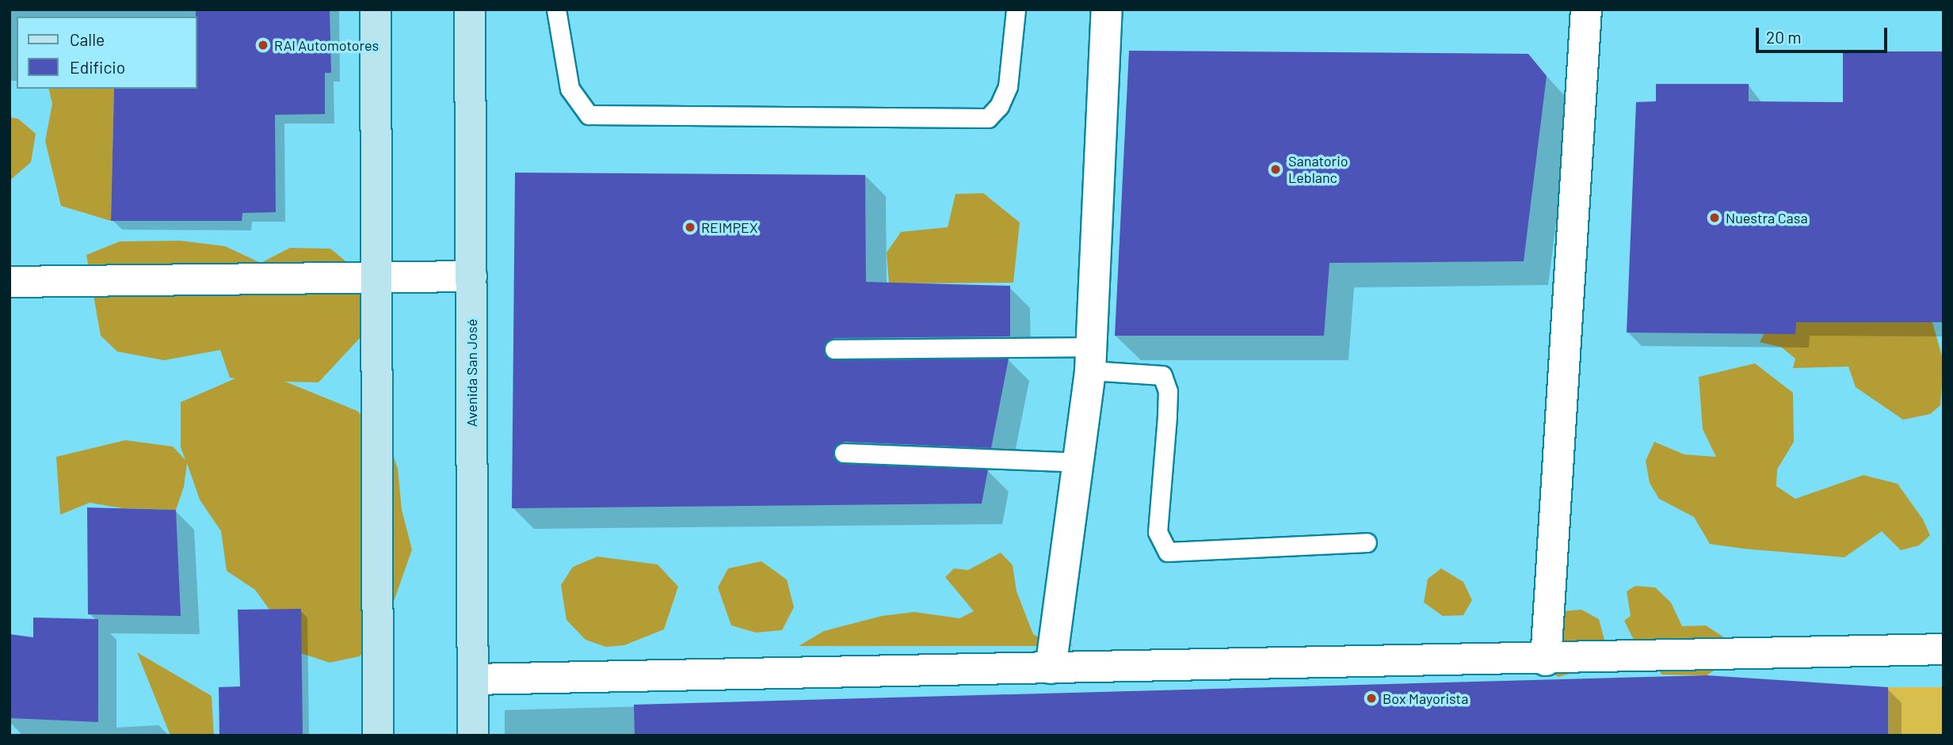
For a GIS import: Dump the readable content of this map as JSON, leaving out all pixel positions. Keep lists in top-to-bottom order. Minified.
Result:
{"streets":{"street":["Avenida San José"]},"places":["RAl Automotores","Sanatorio Leblanc","Nuestra Casa","REIMPEX","Box Mayorista"],"legend":["Calle","Edificio"],"scale_bar":"20 m"}
